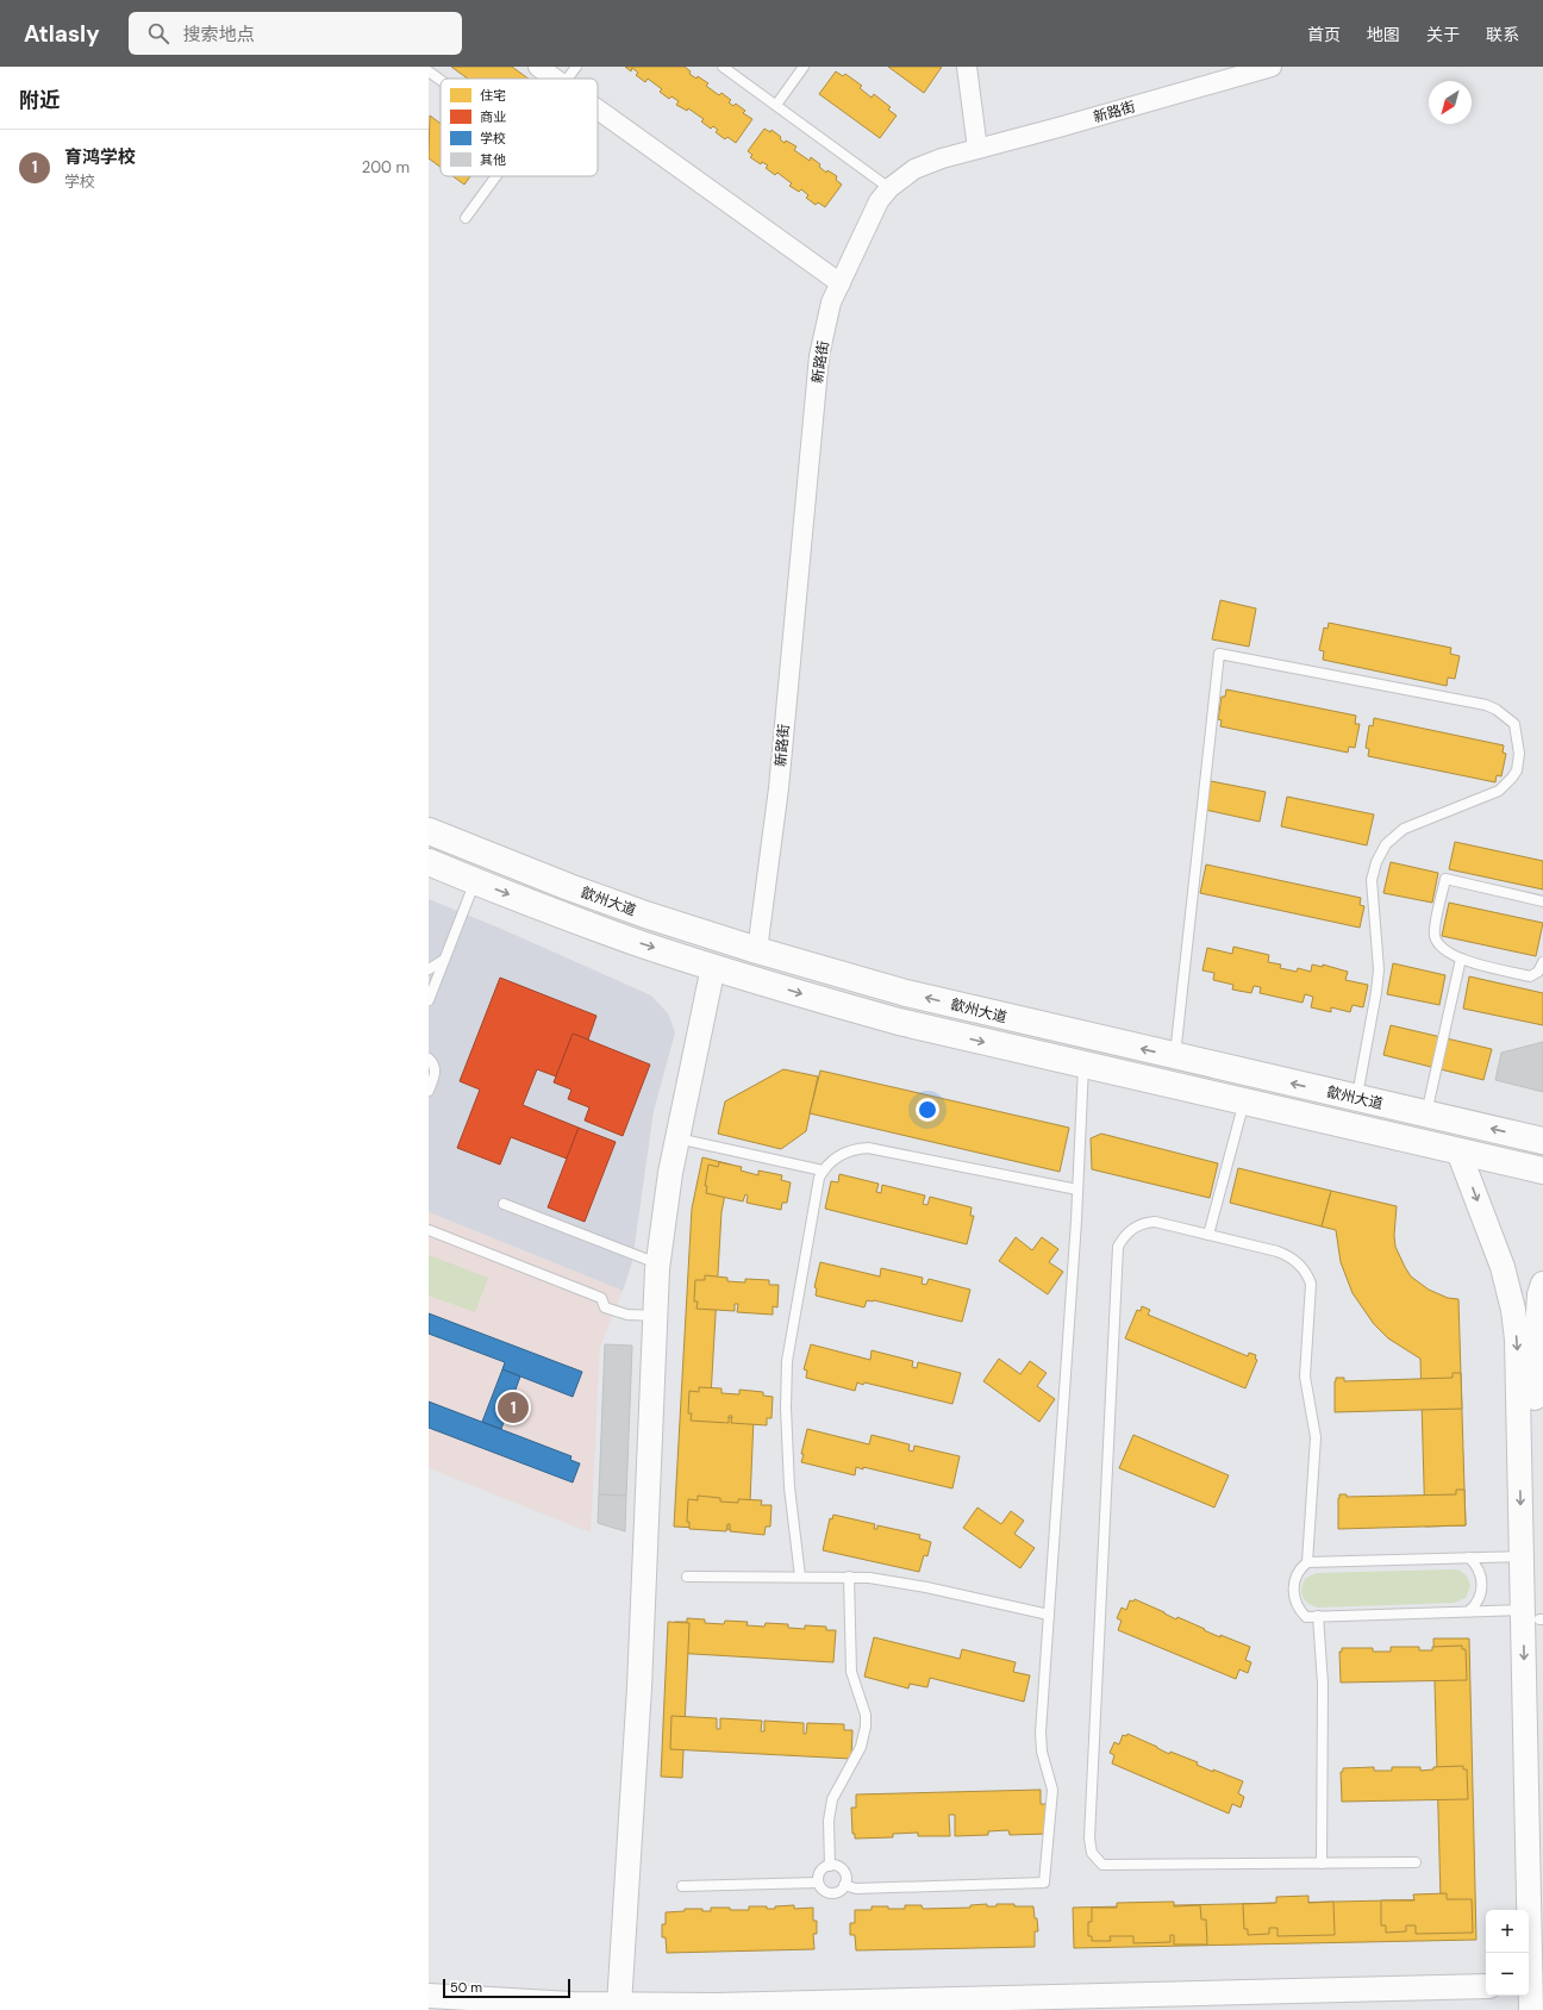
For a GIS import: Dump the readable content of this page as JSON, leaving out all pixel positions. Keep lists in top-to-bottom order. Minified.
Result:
{"streets":{"highway":["歙州大道"],"street":["新路街"]},"crossings":[["新路街","歙州大道"]],"legend":["住宅","商业","学校","其他"],"scale_bar":"50 m","north":"bottom left","page":{"header":"Atlasly","search":"搜索地点","nav":["首页","地图","关于","联系"],"heading":"附近","list":[{"mark":"1","name":"育鸿学校","note":"学校","value":"200 m"}],"pins":"1","map_buttons":["+","−"],"scale":"50 m"}}
